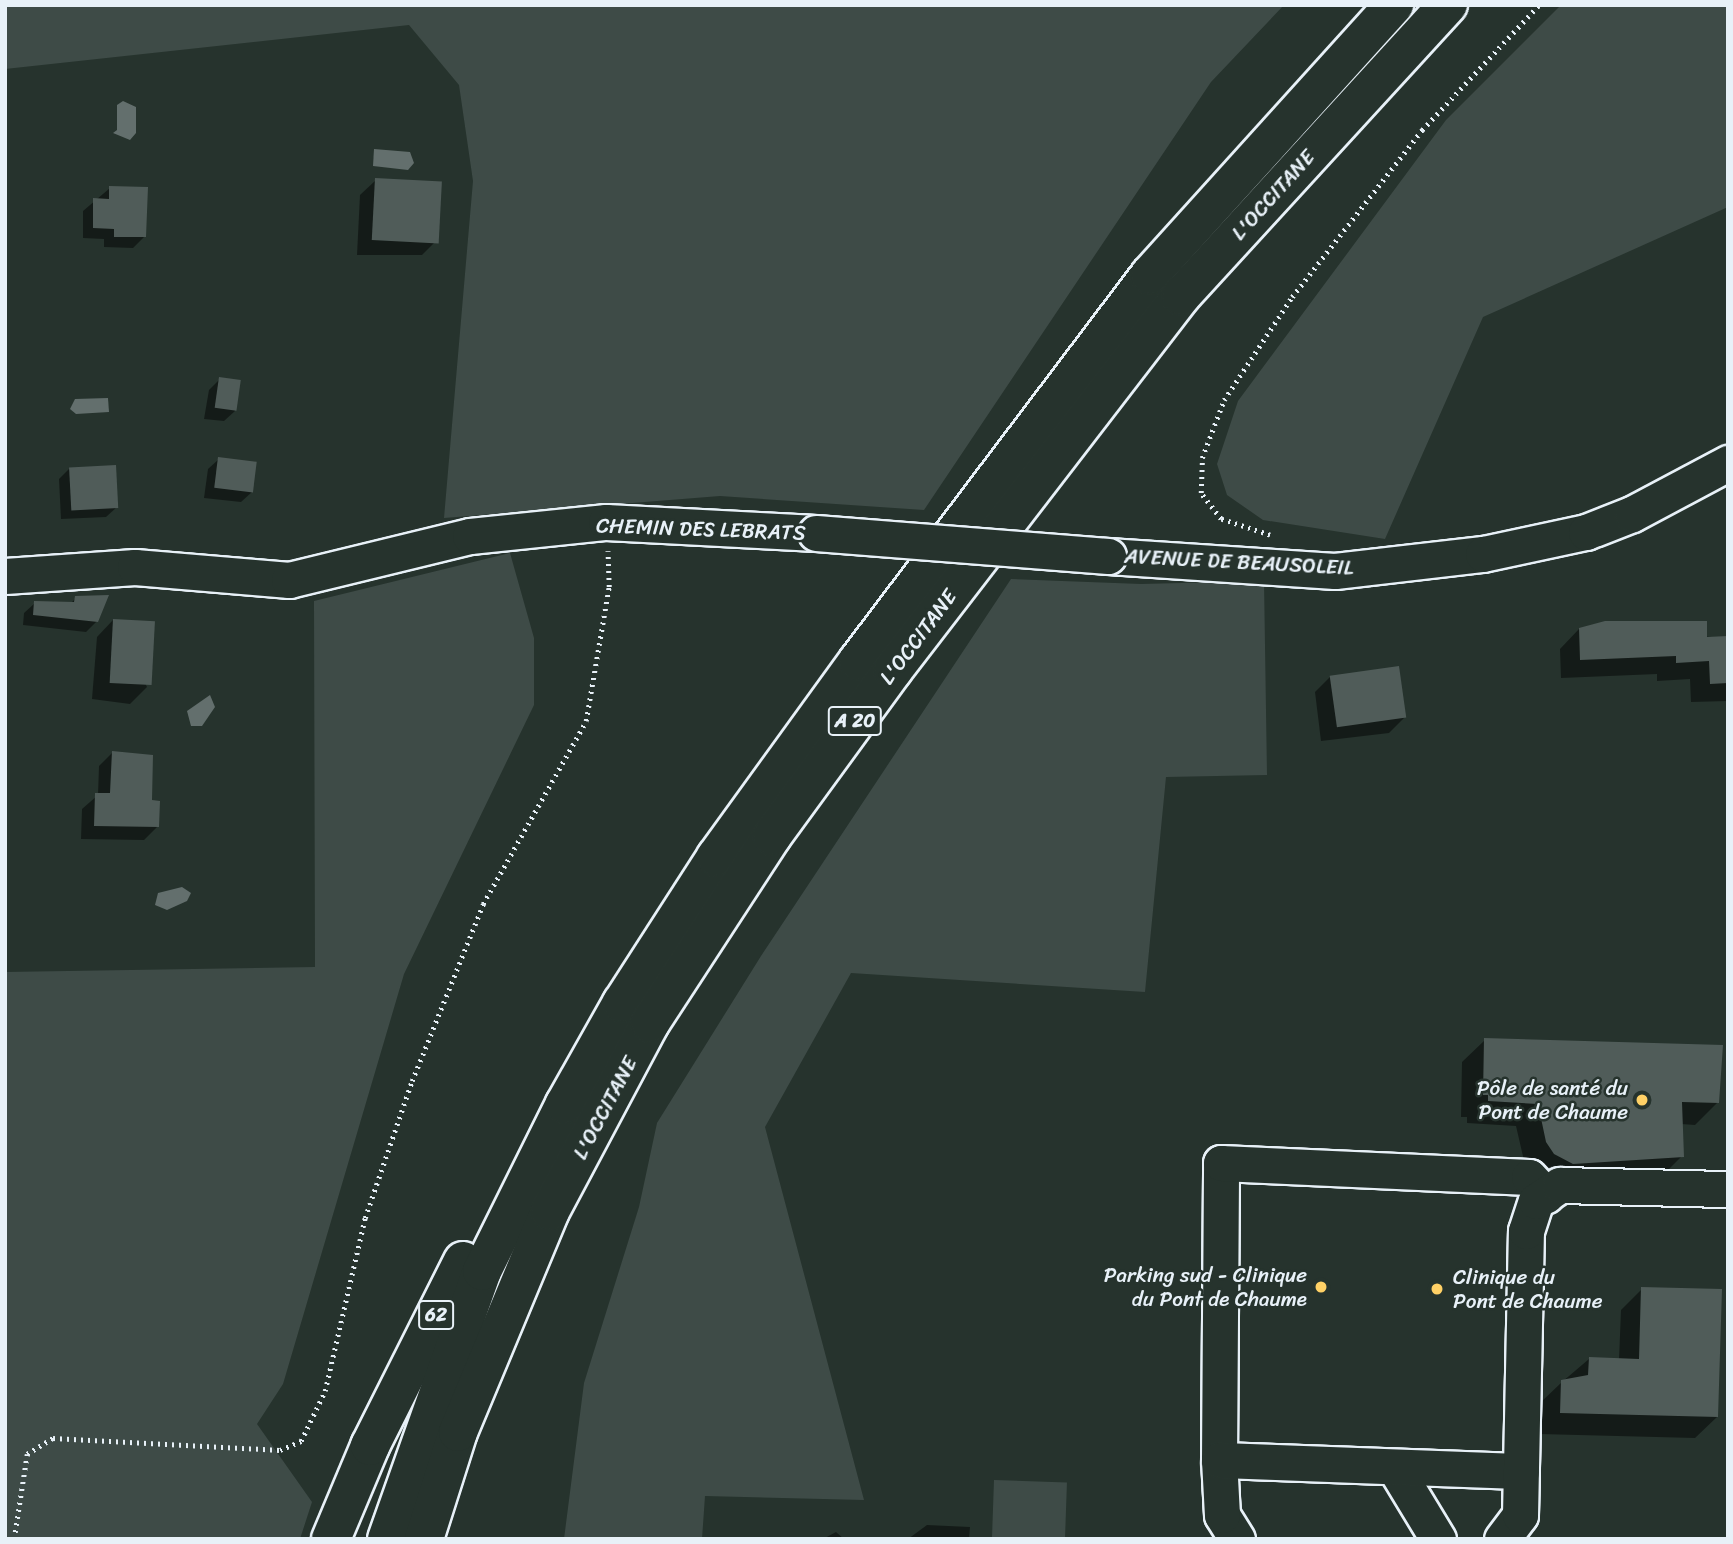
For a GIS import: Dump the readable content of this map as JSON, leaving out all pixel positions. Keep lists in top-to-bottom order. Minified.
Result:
{"streets":{"highway":["L'OCCITANE","A 20","62"],"street":["CHEMIN DES LEBRATS","AVENUE DE BEAUSOLEIL"]},"crossings":[["L'OCCITANE","62"],["CHEMIN DES LEBRATS","AVENUE DE BEAUSOLEIL"]],"places":["Pôle de santé du Pont de Chaume","Parking sud - Clinique du Pont de Chaume","Clinique du Pont de Chaume"]}
